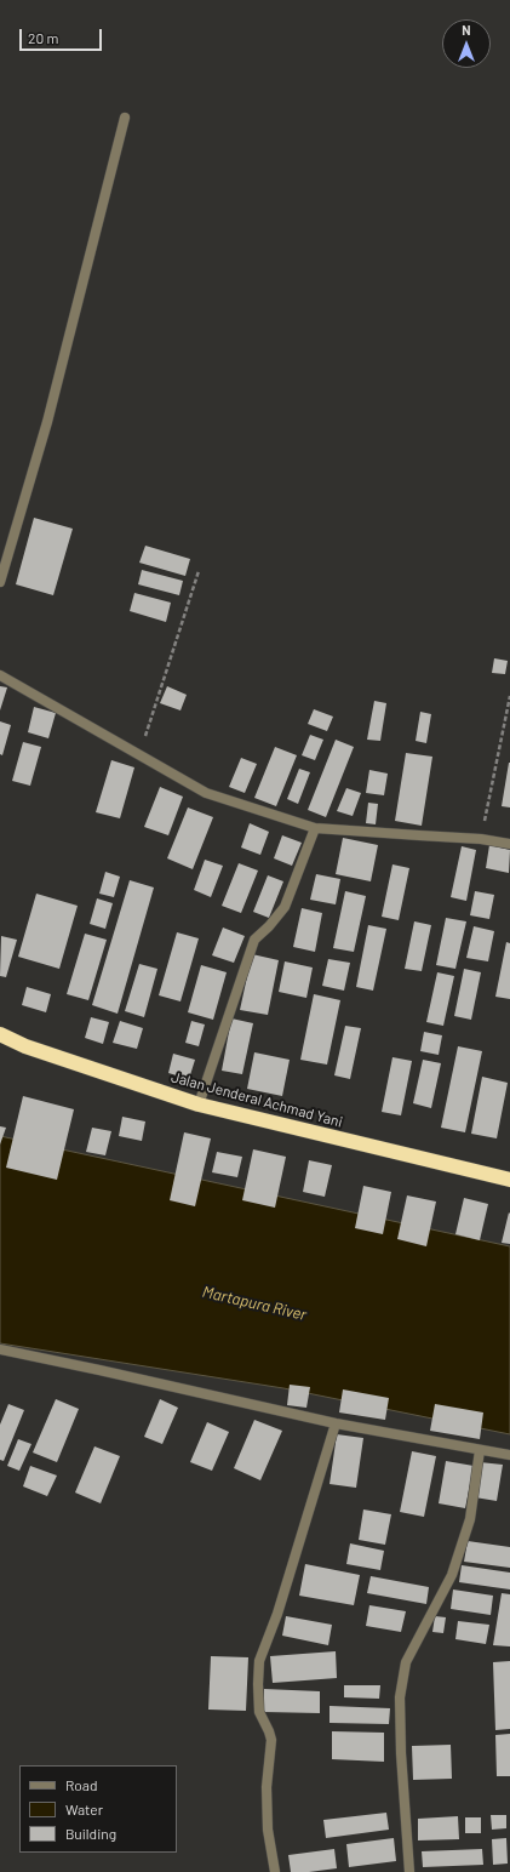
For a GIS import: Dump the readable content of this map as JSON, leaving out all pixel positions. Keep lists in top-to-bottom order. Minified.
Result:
{"streets":{"highway":["Jalan Jenderal Achmad Yani"]},"water":["Martapura River"],"legend":["Road","Water","Building"],"scale_bar":"20 m","north":"top"}
